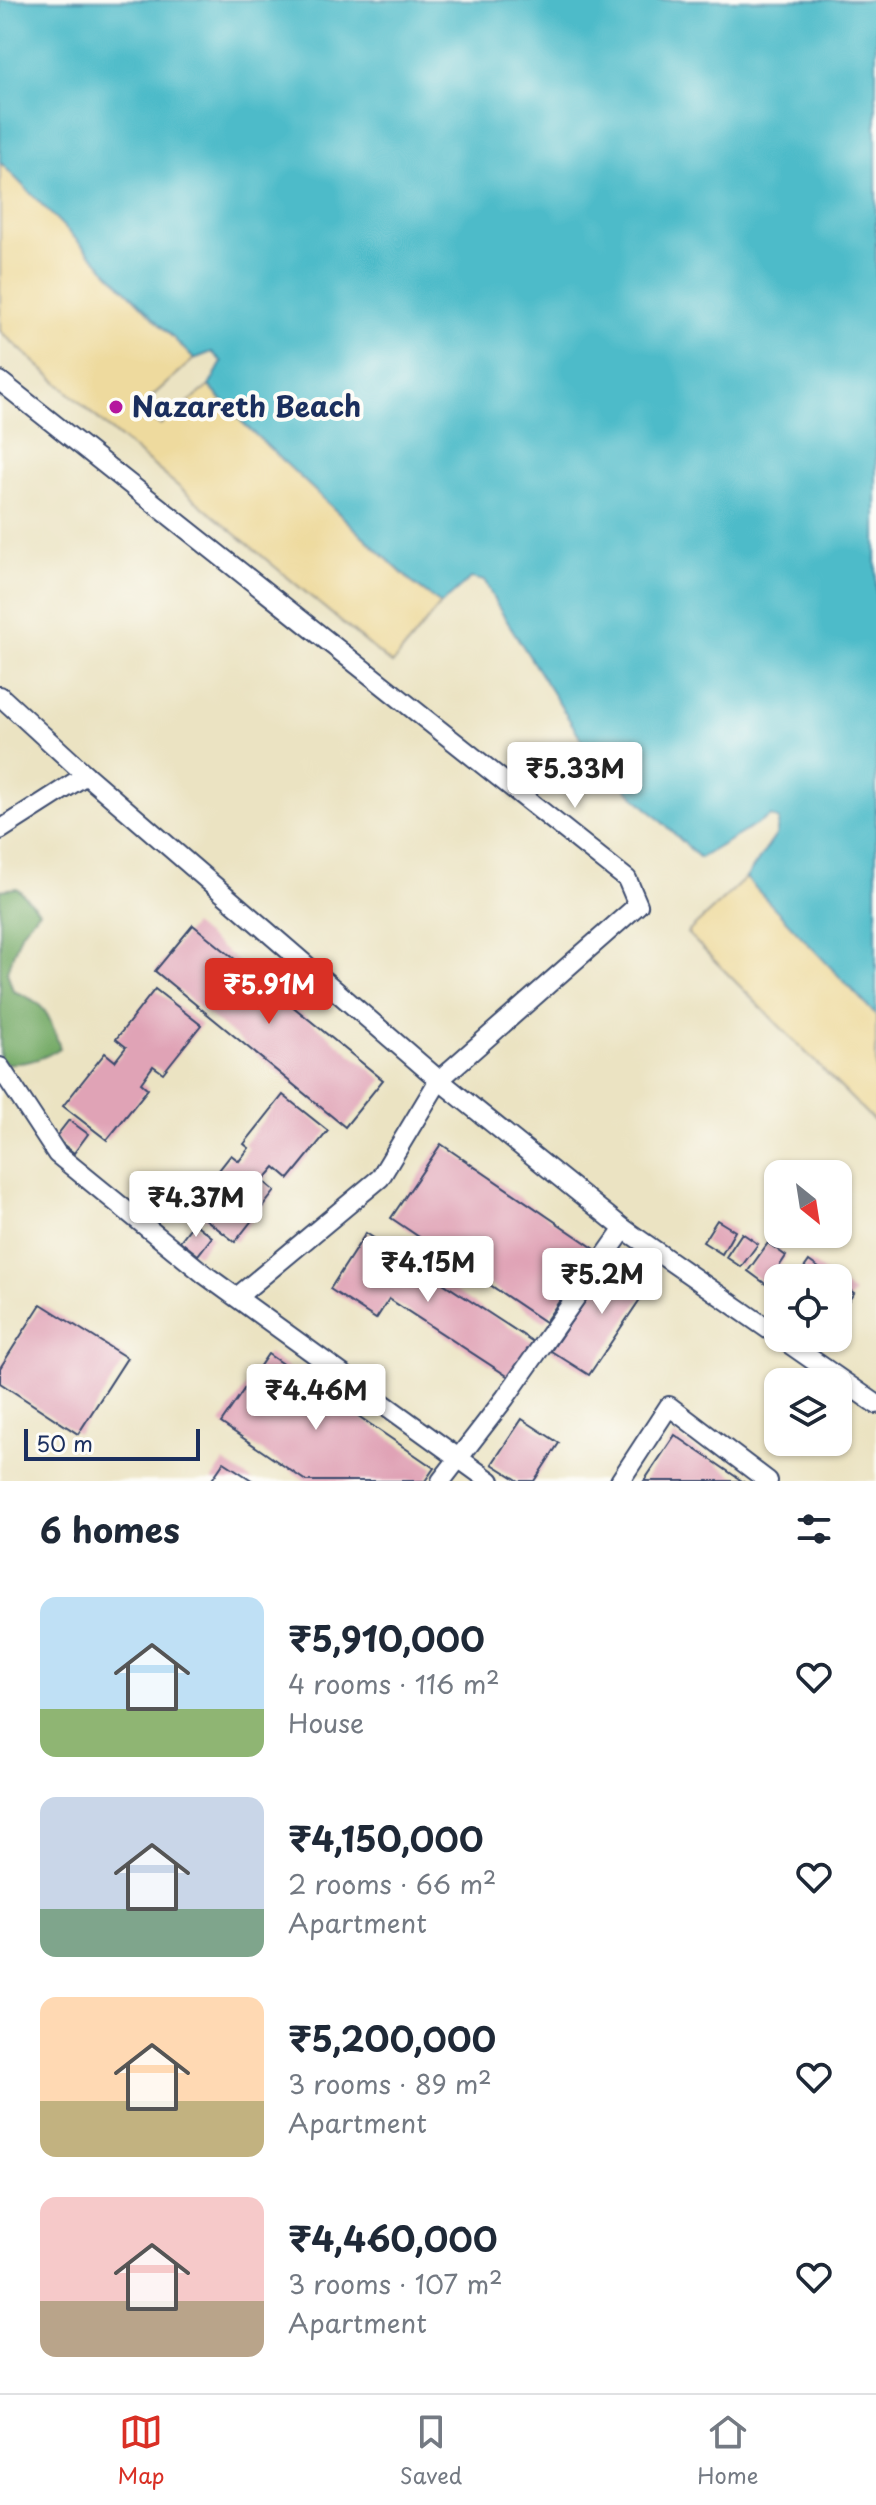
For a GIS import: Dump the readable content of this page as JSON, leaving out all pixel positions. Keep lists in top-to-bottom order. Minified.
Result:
{"places":["Nazareth Beach"],"scale_bar":"50 m","north":"bottom right","page":{"price":["₹5.33M","₹5.91M","₹4.37M","₹4.15M","₹5.2M","₹4.46M"],"scale":"50 m","heading":"6 homes","list":[{"name":"₹5,910,000","note":"4 rooms · 116 m² · House"},{"name":"₹4,150,000","note":"2 rooms · 66 m² · Apartment"},{"name":"₹5,200,000","note":"3 rooms · 89 m² · Apartment"},{"name":"₹4,460,000","note":"3 rooms · 107 m² · Apartment"}],"tabs":["Map","Saved","Home"]}}
